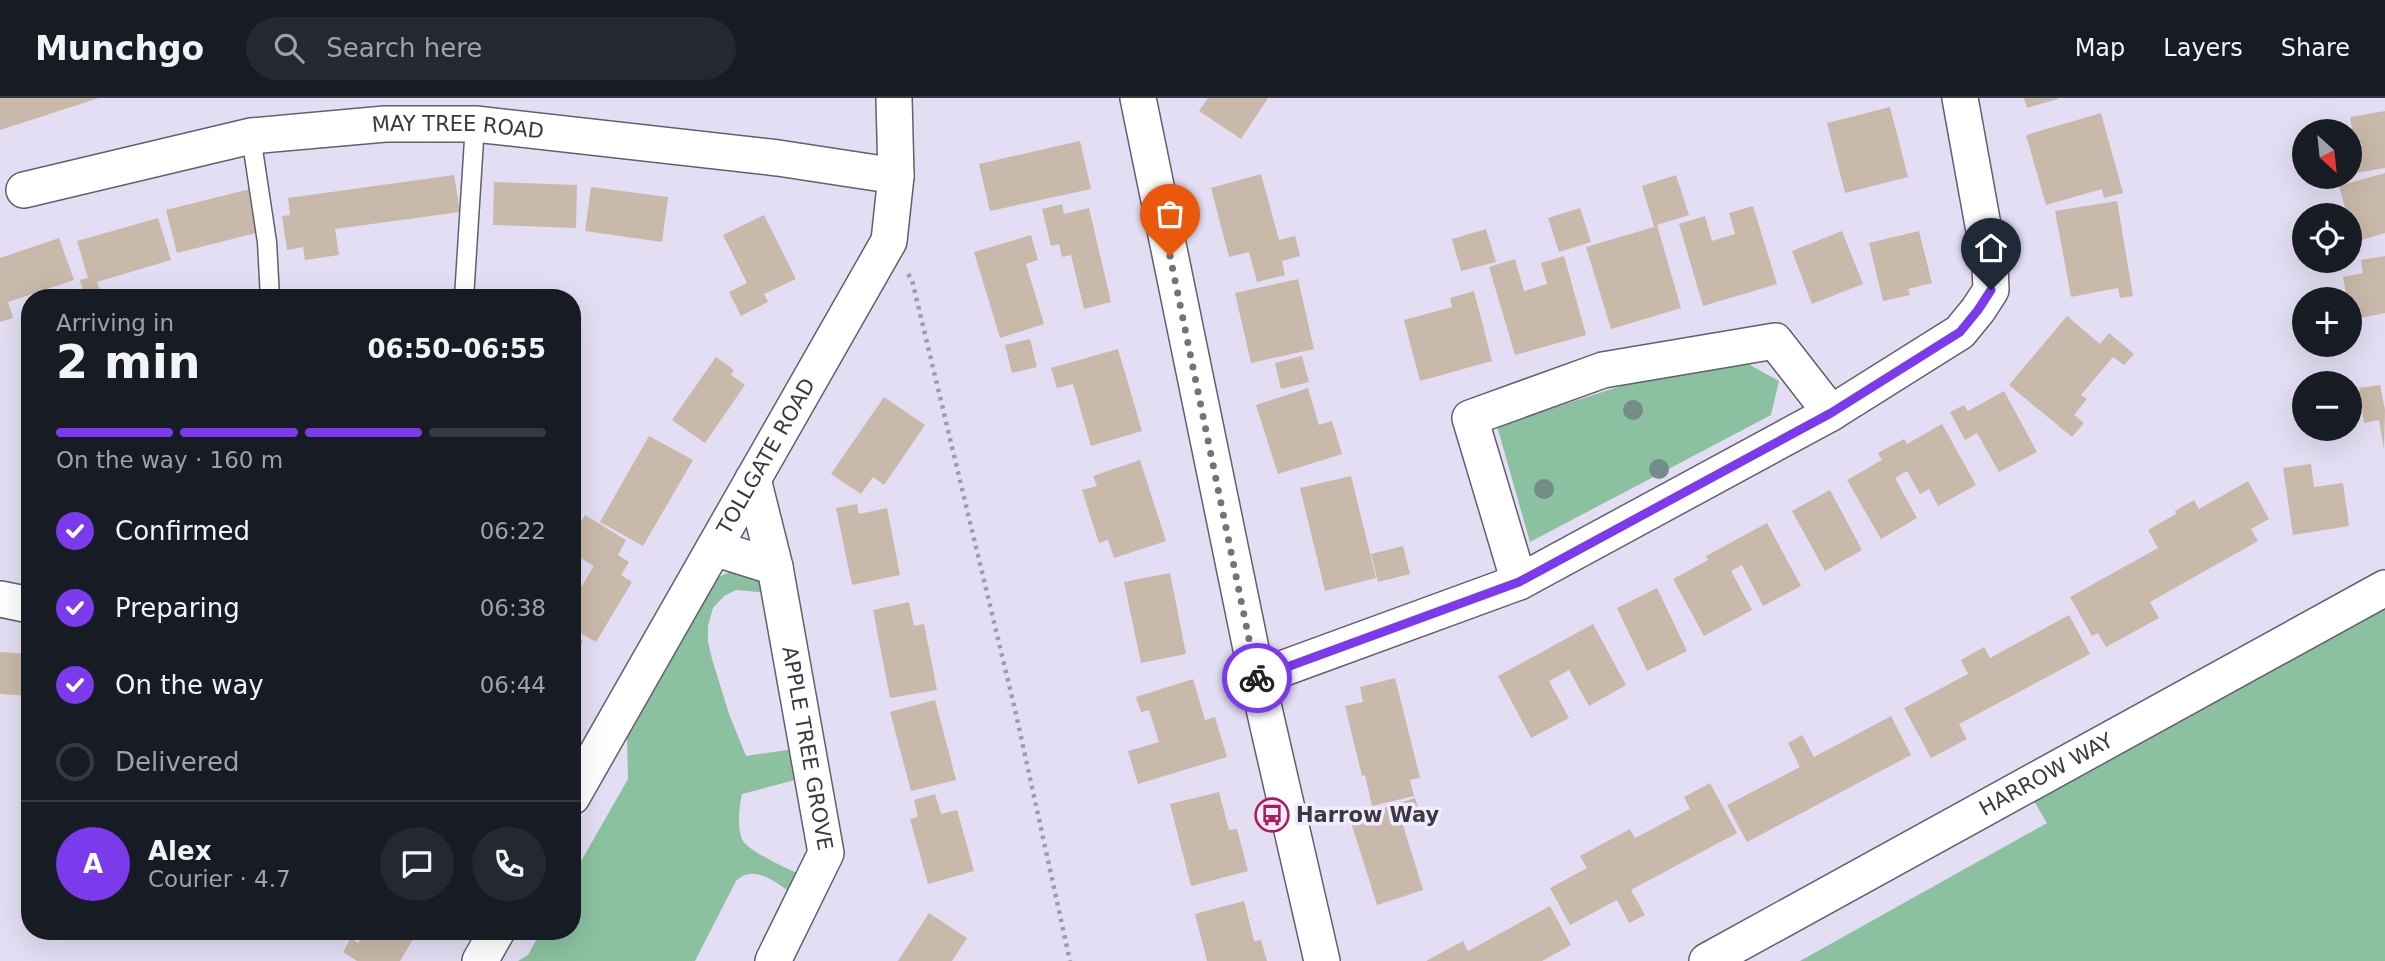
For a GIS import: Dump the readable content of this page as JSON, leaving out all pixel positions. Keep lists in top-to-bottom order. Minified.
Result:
{"streets":{"street":["MAY TREE ROAD","TOLLGATE ROAD","APPLE TREE GROVE","HARROW WAY"]},"crossings":[["MAY TREE ROAD","TOLLGATE ROAD"],["TOLLGATE ROAD","APPLE TREE GROVE"]],"places":{"bus stop":["Harrow Way"]},"north":"bottom right","page":{"header":"Munchgo","search":"Search here","nav":["Map","Layers","Share"],"map_buttons":["+","−"],"heading":["2 min","Arriving in","06:50–06:55"],"panel":["Alex","Courier · 4.7"],"bar":"On the way · 160 m","list":[["Confirmed","06:22"],["Preparing","06:38"],["On the way","06:44"],"Delivered"],"round":"A"}}
